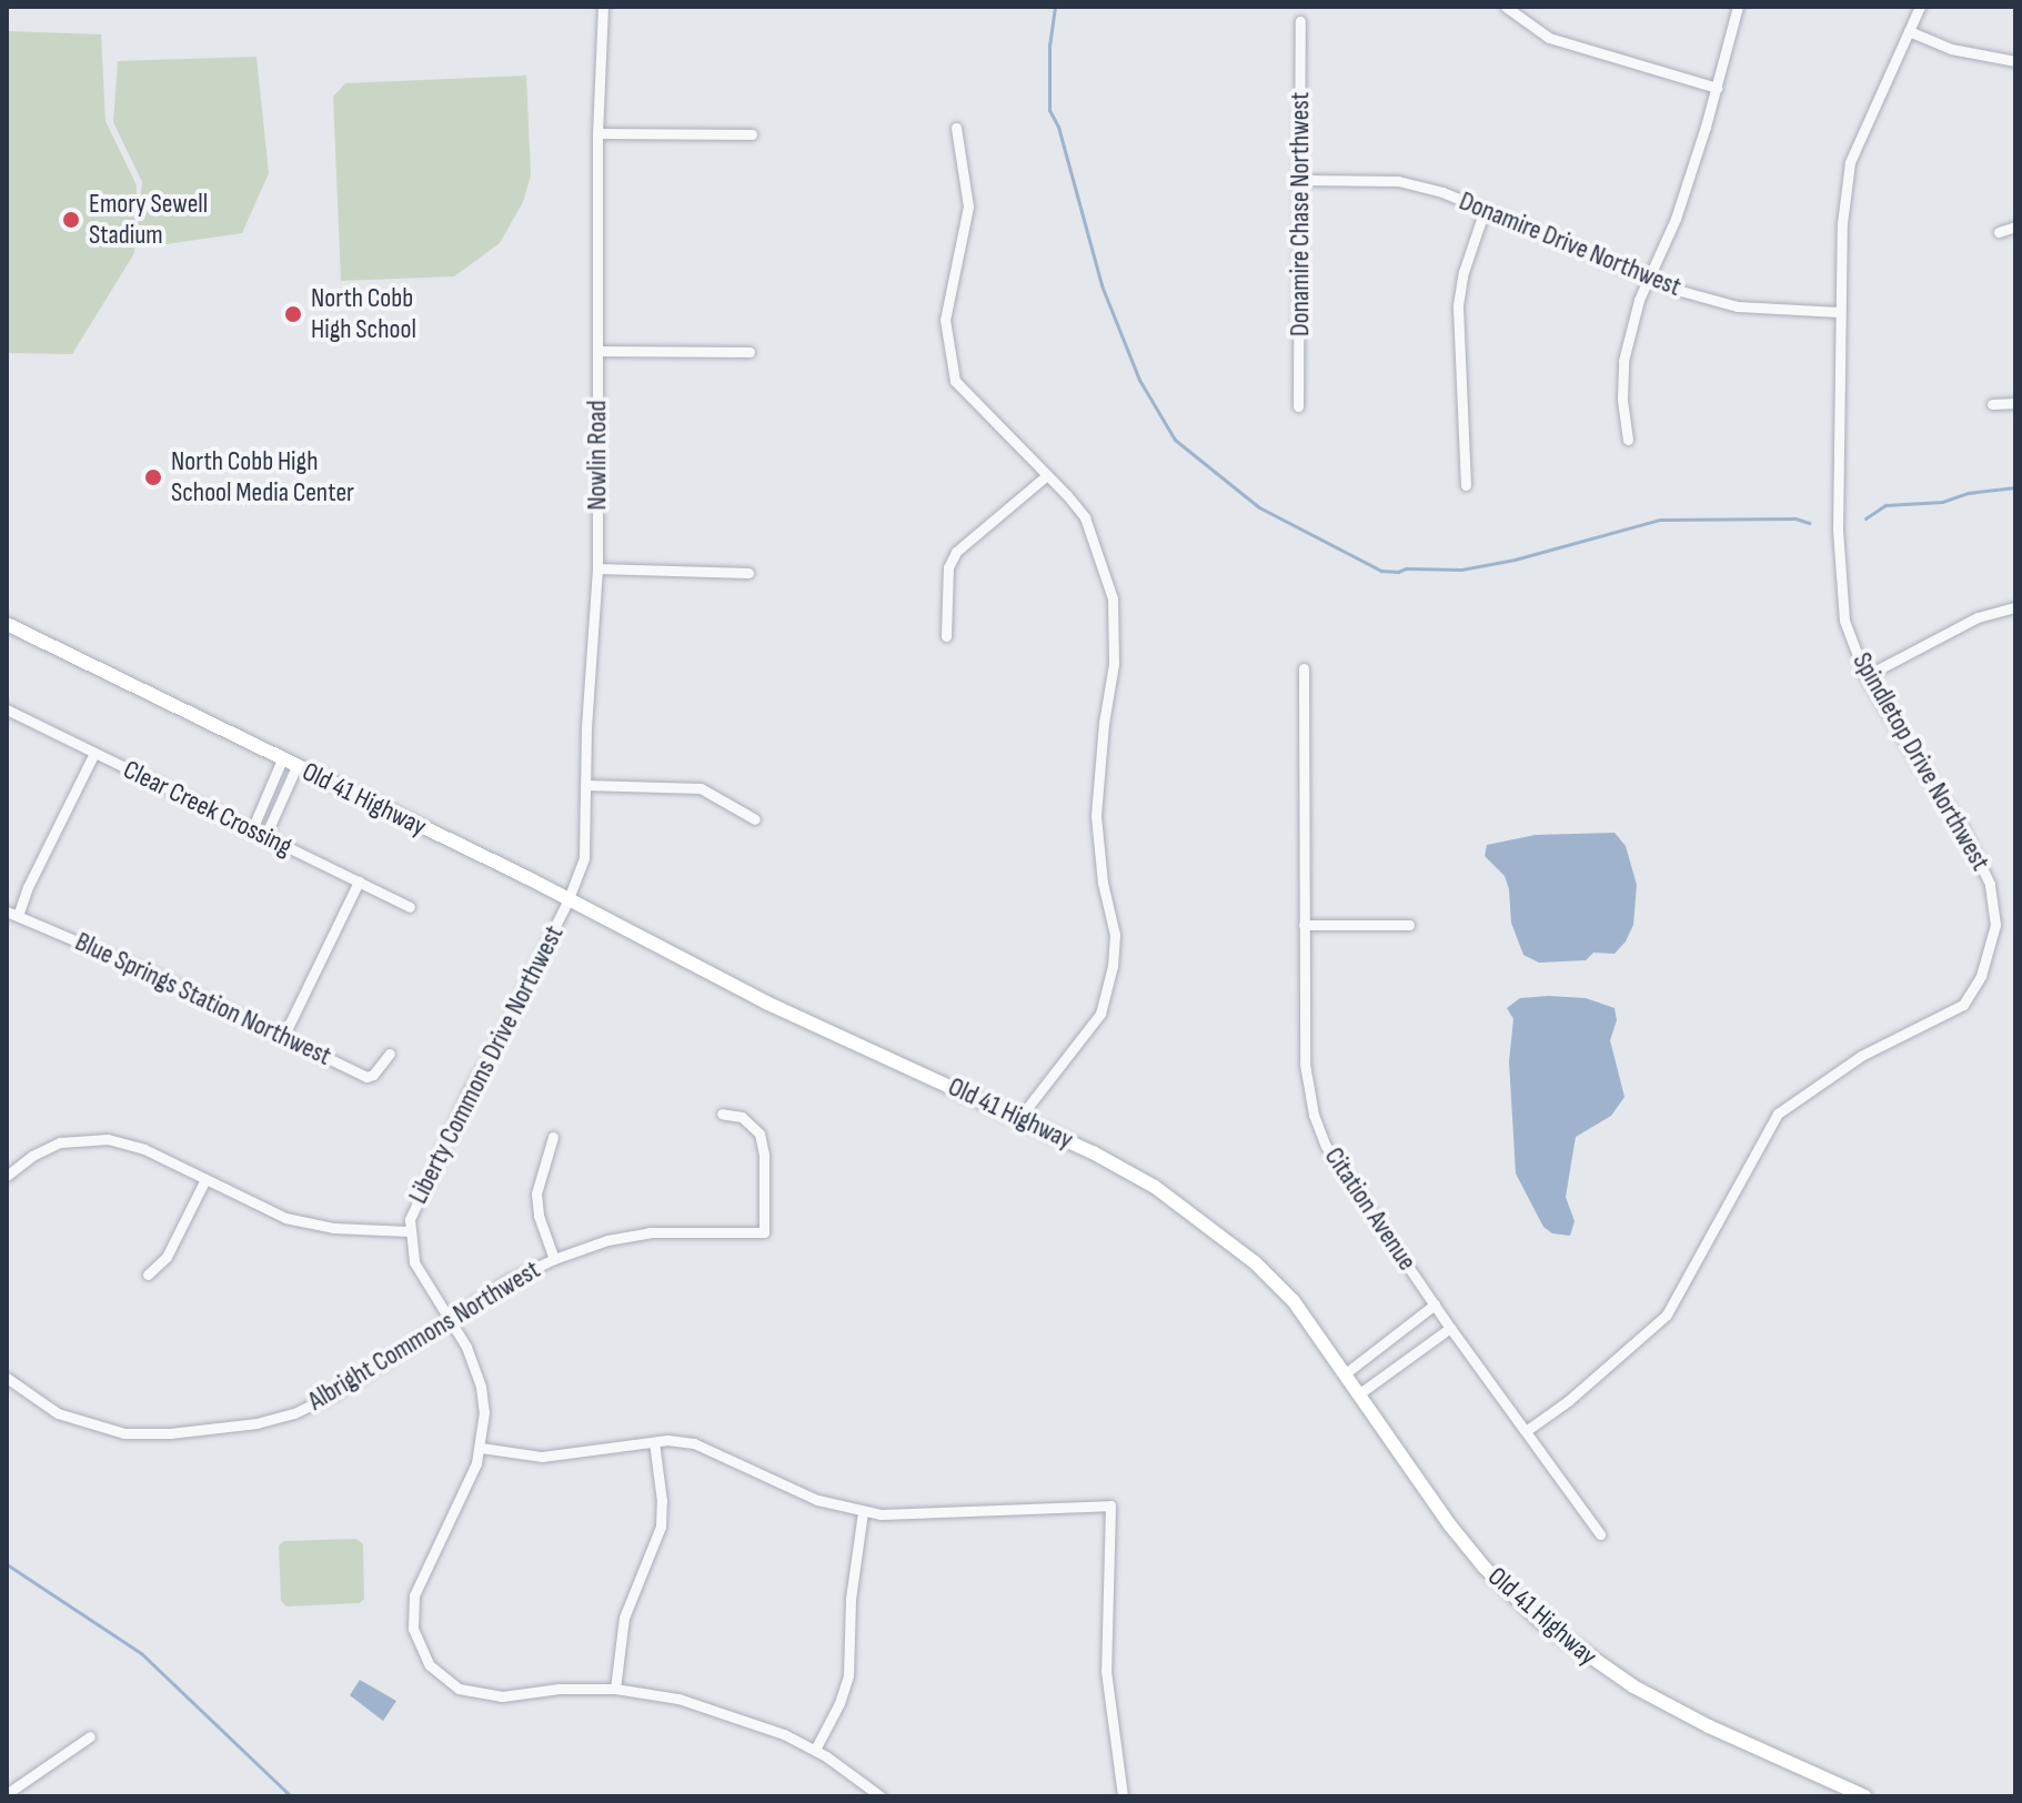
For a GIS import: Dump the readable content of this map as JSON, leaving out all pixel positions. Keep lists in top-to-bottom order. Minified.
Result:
{"streets":{"main road":["Old 41 Highway"],"street":["Donamire Chase Northwest","Donamire Drive Northwest","Nowlin Road","Spindletop Drive Northwest","Clear Creek Crossing","Blue Springs Station Northwest","Liberty Commons Drive Northwest","Citation Avenue","Albright Commons Northwest"]},"crossings":[["Donamire Chase Northwest","Donamire Drive Northwest"],["Donamire Drive Northwest","Spindletop Drive Northwest"],["Nowlin Road","Old 41 Highway"],["Nowlin Road","Liberty Commons Drive Northwest"],["Spindletop Drive Northwest","Citation Avenue"],["Old 41 Highway","Liberty Commons Drive Northwest"],["Liberty Commons Drive Northwest","Albright Commons Northwest"]],"places":["Emory Sewell Stadium","North Cobb High School","North Cobb High School Media Center"]}
